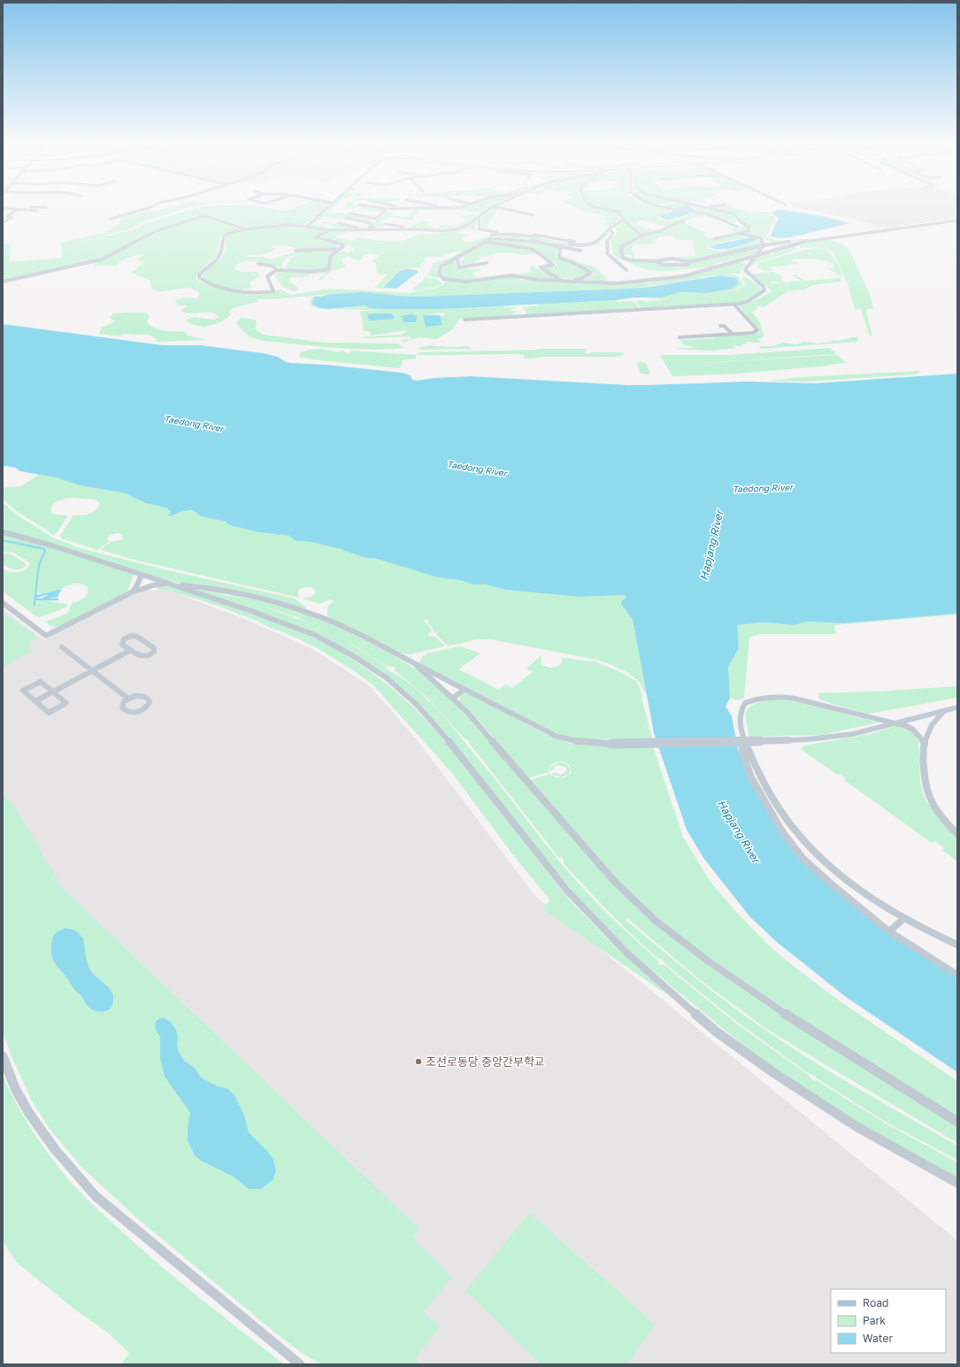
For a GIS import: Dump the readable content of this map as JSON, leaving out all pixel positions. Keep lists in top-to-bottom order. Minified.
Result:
{"water":["Taedong River","Hapjang River"],"places":["조선로동당 중앙간부학교"],"legend":["Road","Park","Water"]}
